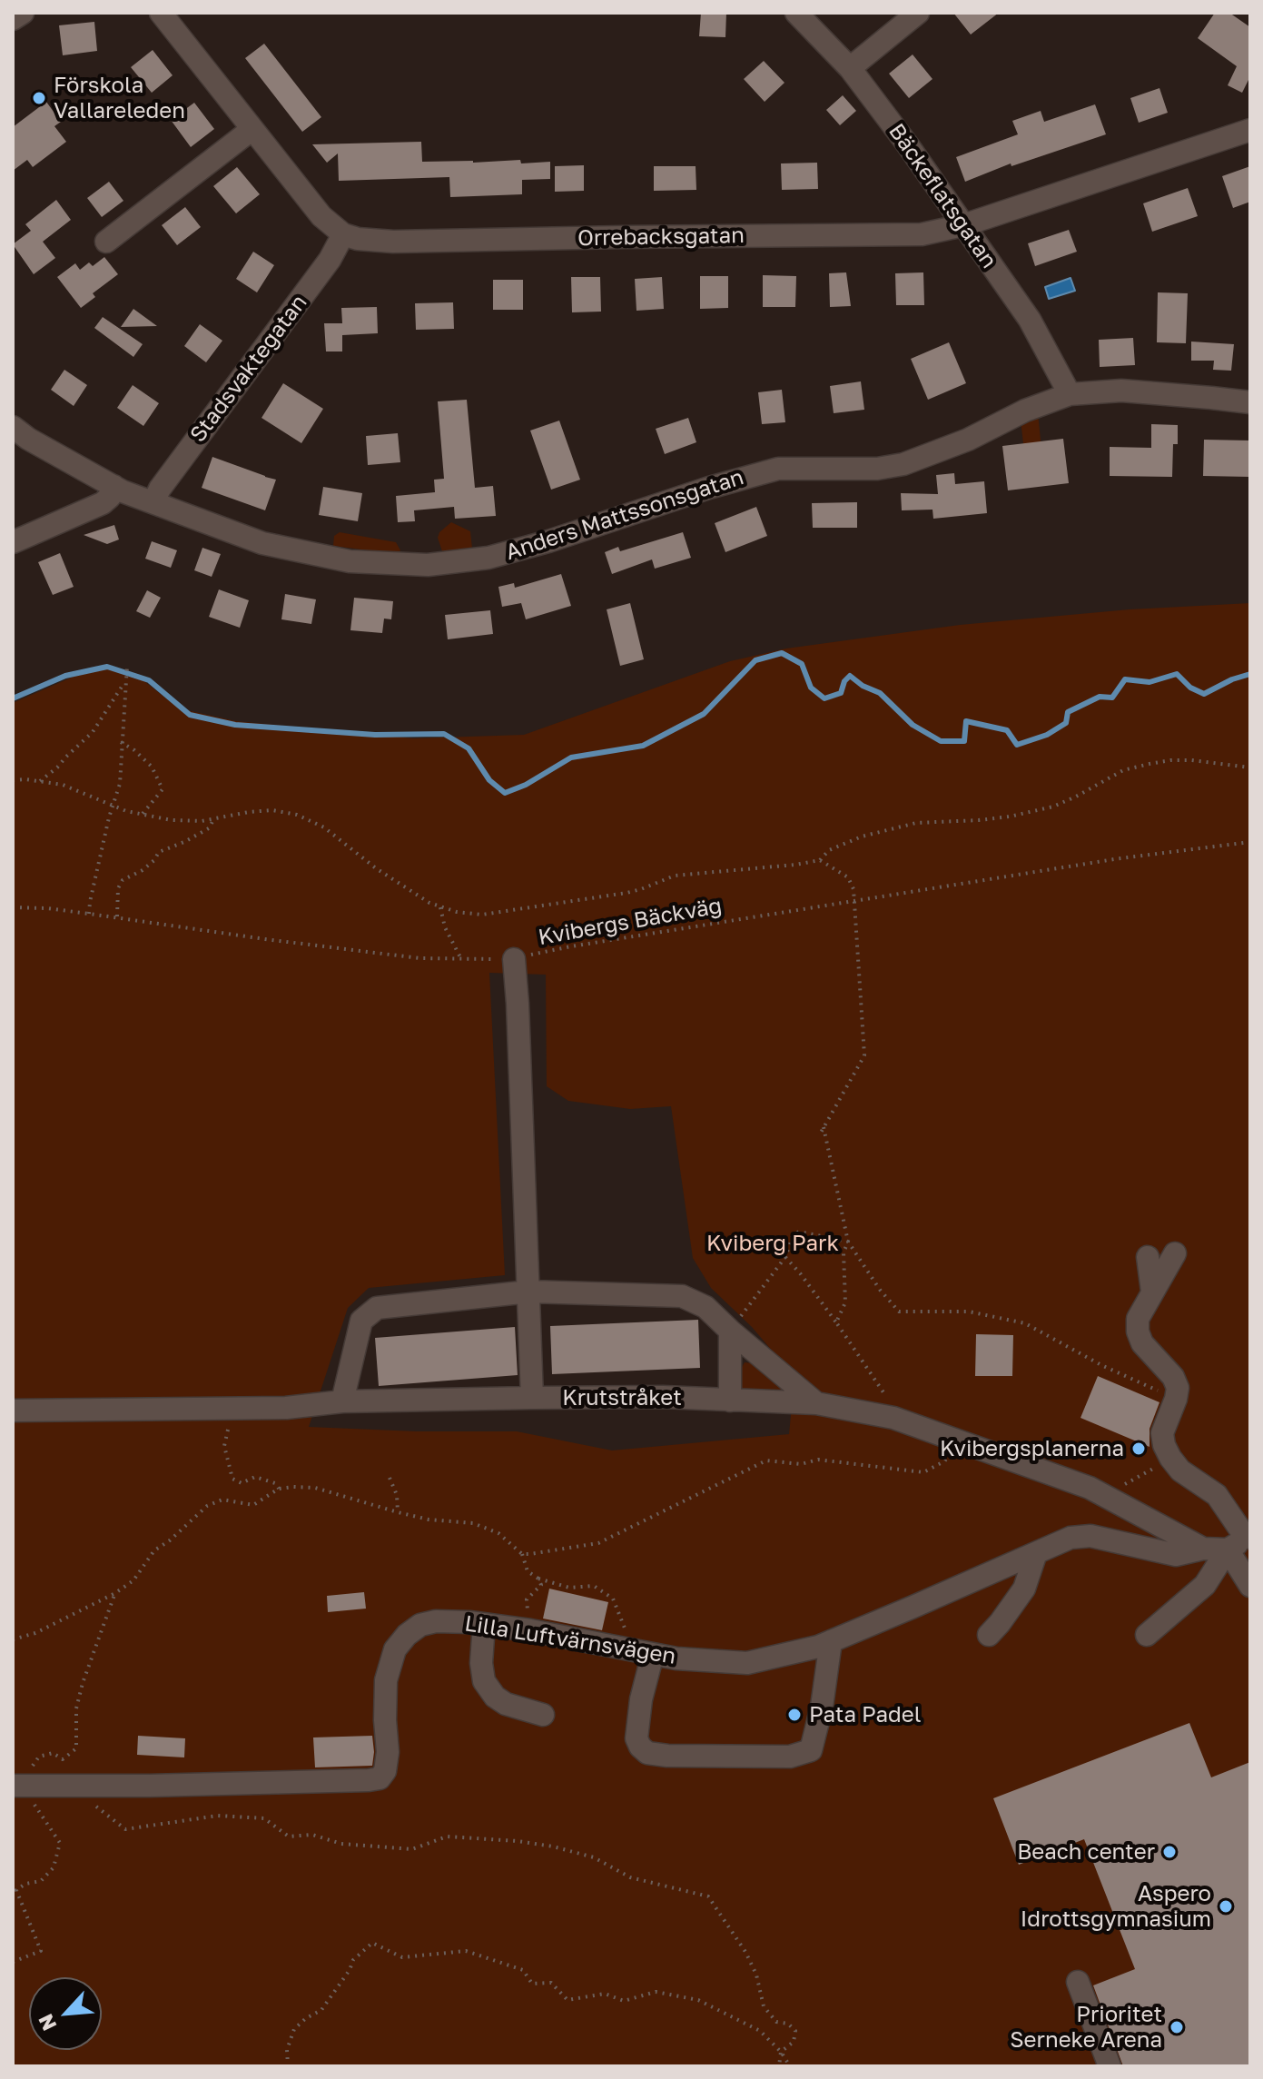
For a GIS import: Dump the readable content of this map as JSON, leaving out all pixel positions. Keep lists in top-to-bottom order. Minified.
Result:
{"streets":{"street":["Bäckeflatsgatan","Orrebacksgatan","Stadsvaktegatan","Anders Mattssonsgatan","Krutstråket","Lilla Luftvärnsvägen"],"path":["Kvibergs Bäckväg"]},"crossings":[["Bäckeflatsgatan","Orrebacksgatan"],["Bäckeflatsgatan","Anders Mattssonsgatan"],["Orrebacksgatan","Stadsvaktegatan"],["Stadsvaktegatan","Anders Mattssonsgatan"],["Krutstråket","Lilla Luftvärnsvägen"]],"parks":["Kviberg Park"],"places":["Förskola Vallareleden","Kvibergsplanerna","Pata Padel","Beach center","Aspero Idrottsgymnasium","Prioritet Serneke Arena"],"north":"bottom left"}
